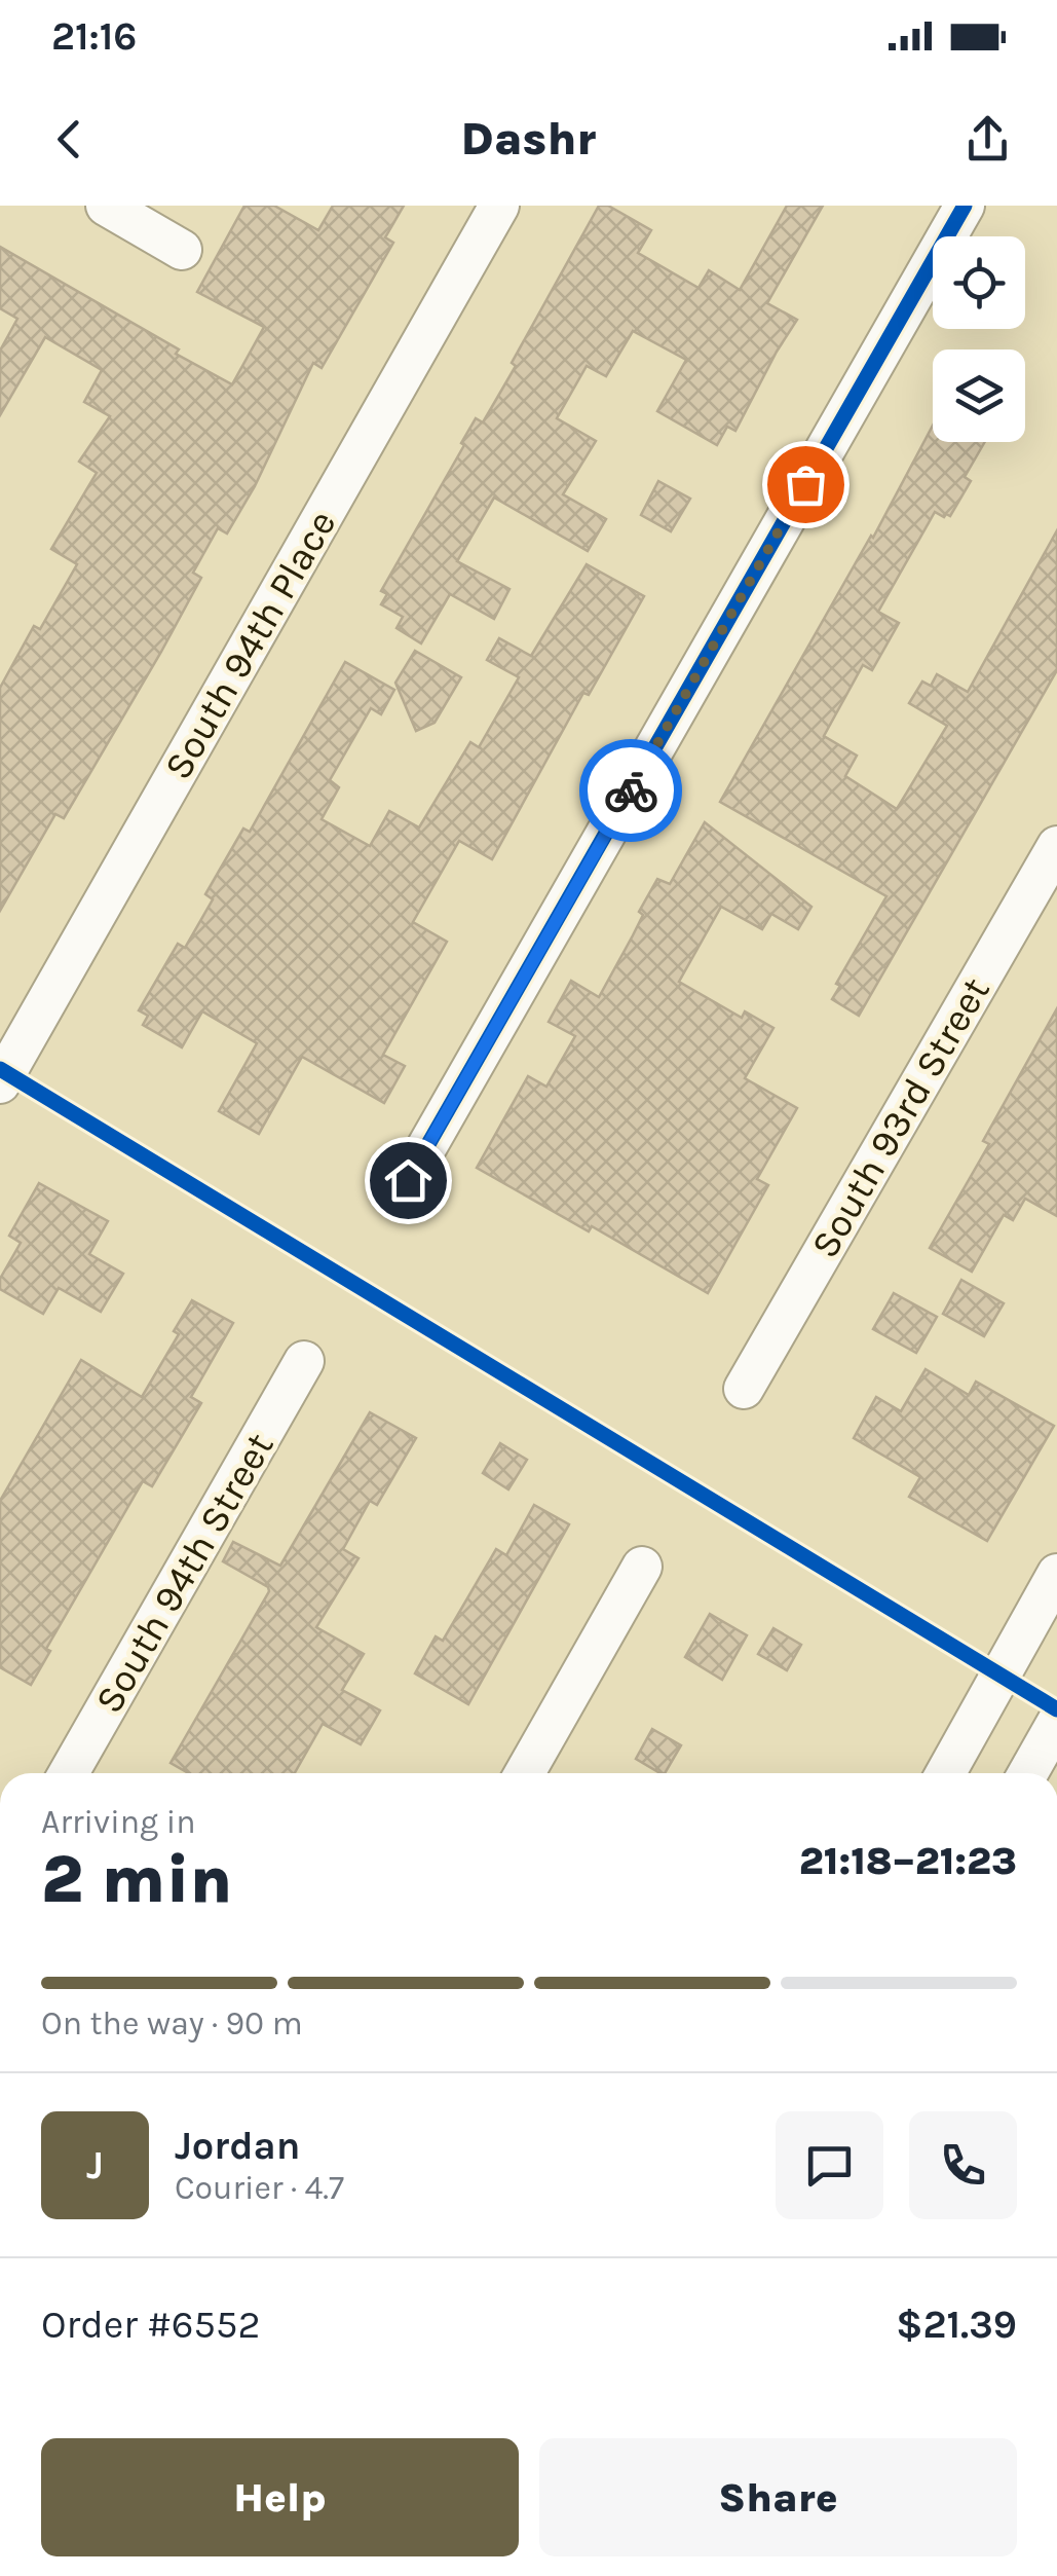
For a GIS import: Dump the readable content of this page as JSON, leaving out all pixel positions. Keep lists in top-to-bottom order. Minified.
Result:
{"streets":{"street":["South 94th Place","South 93rd Street","South 94th Street"]},"page":{"status":"21:16","header":"Dashr","heading":["2 min","Arriving in","21:18–21:23"],"panel":["Jordan","Courier · 4.7","Order #6552","$21.39"],"bar":"On the way · 90 m","round":"J","buttons":["Help","Share"]}}
